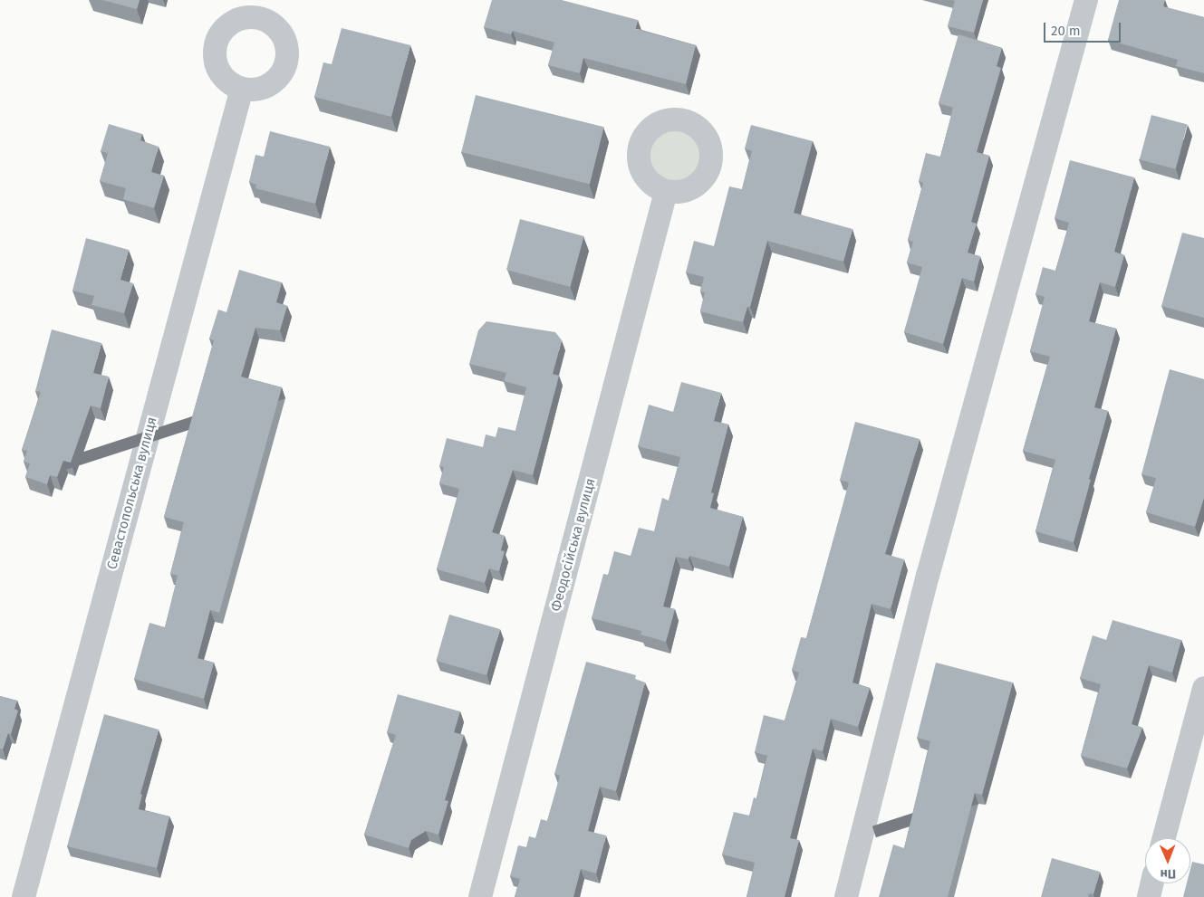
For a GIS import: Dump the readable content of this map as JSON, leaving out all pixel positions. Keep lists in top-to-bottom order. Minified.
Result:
{"streets":{"street":["Севастопольська вулиця","Феодосійська вулиця"]},"scale_bar":"20 m","north":"bottom"}
